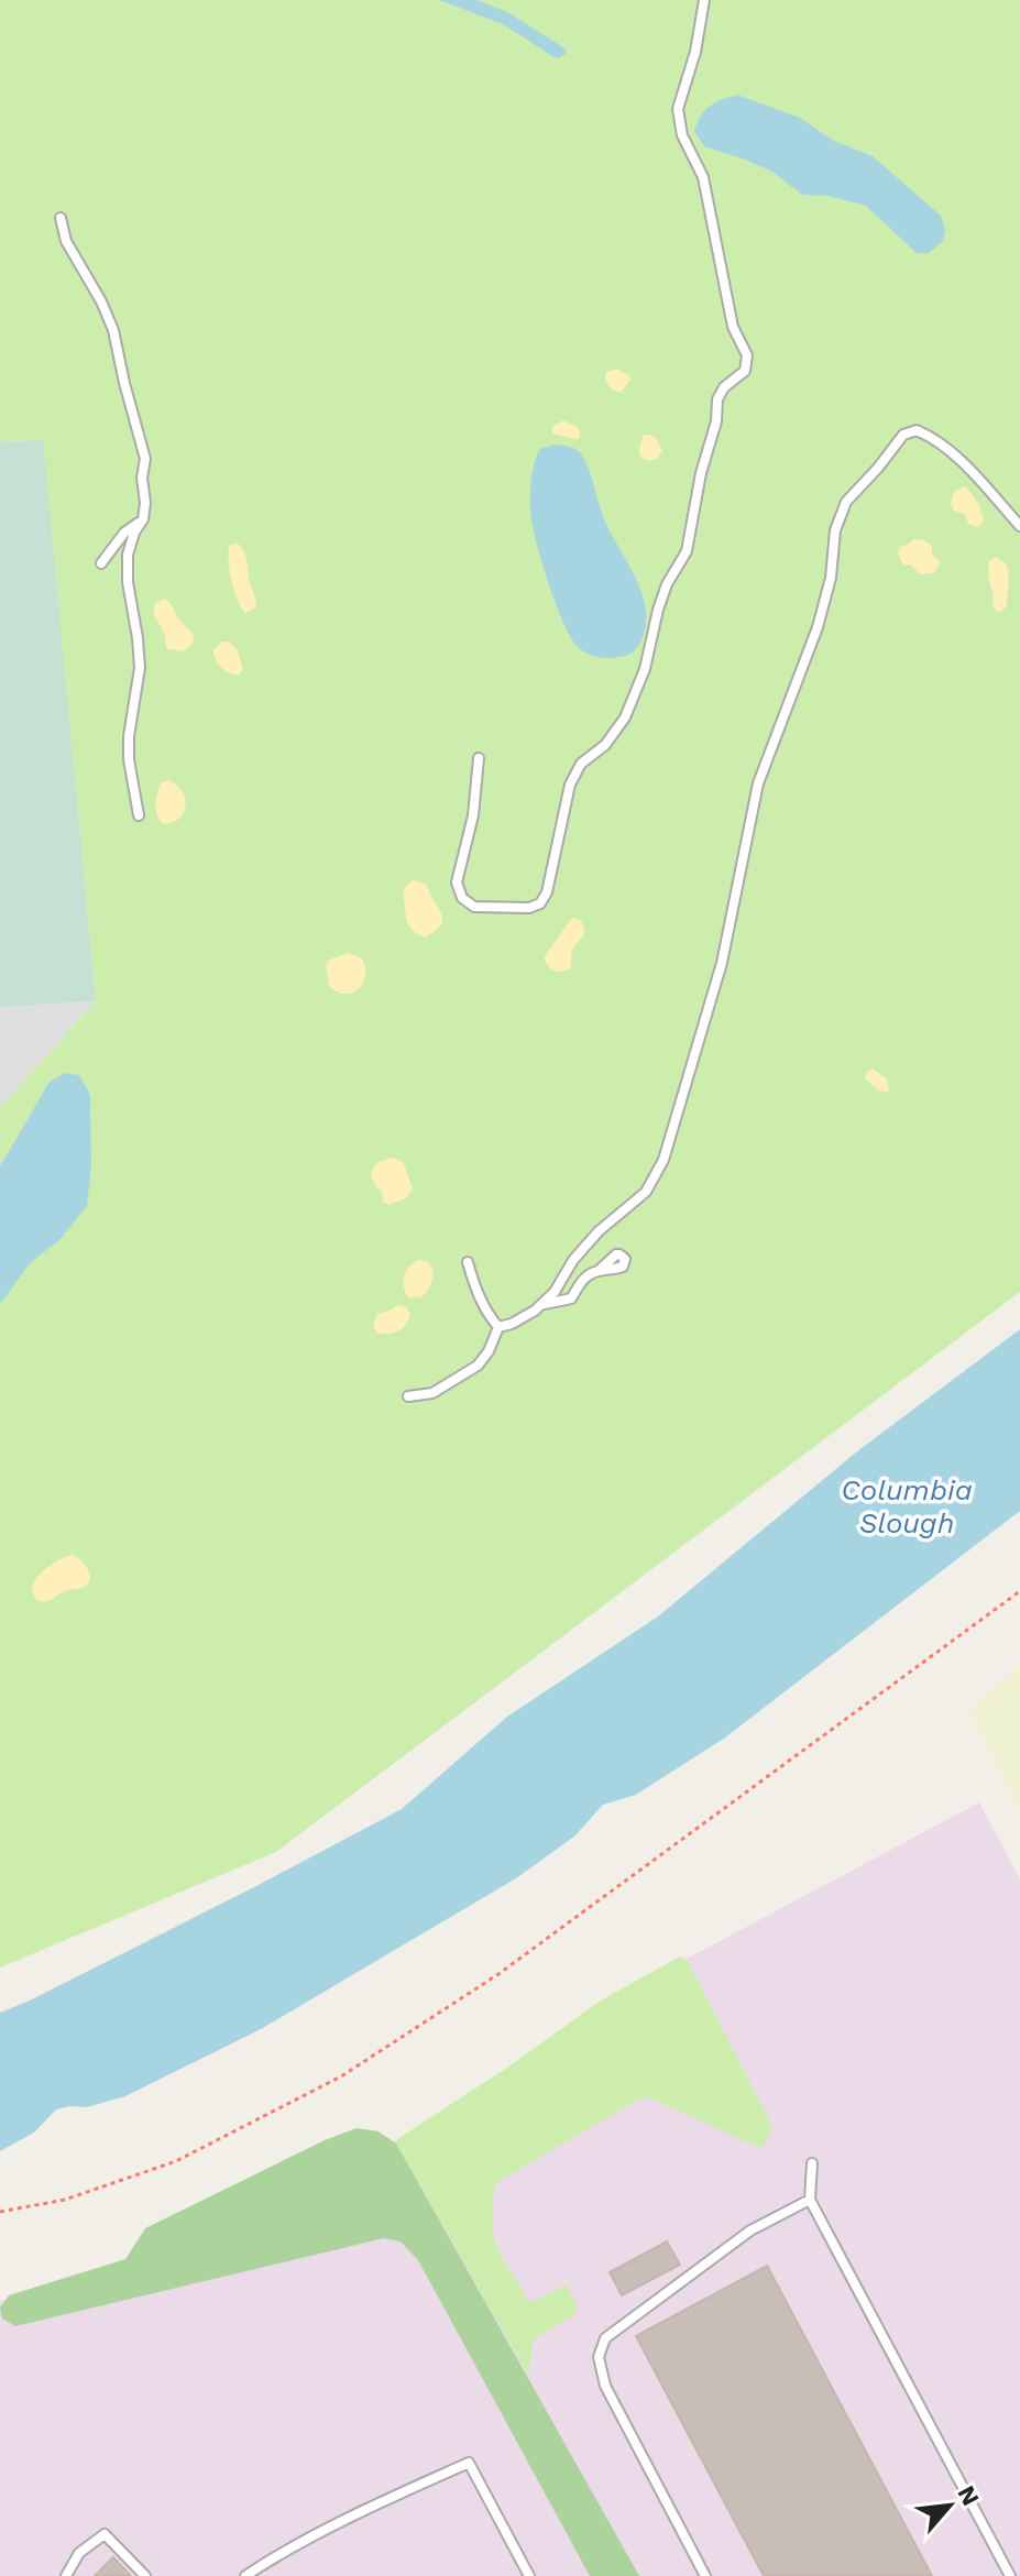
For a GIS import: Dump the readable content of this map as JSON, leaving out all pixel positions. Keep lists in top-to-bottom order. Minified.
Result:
{"water":["Columbia Slough"],"north":"top right"}
